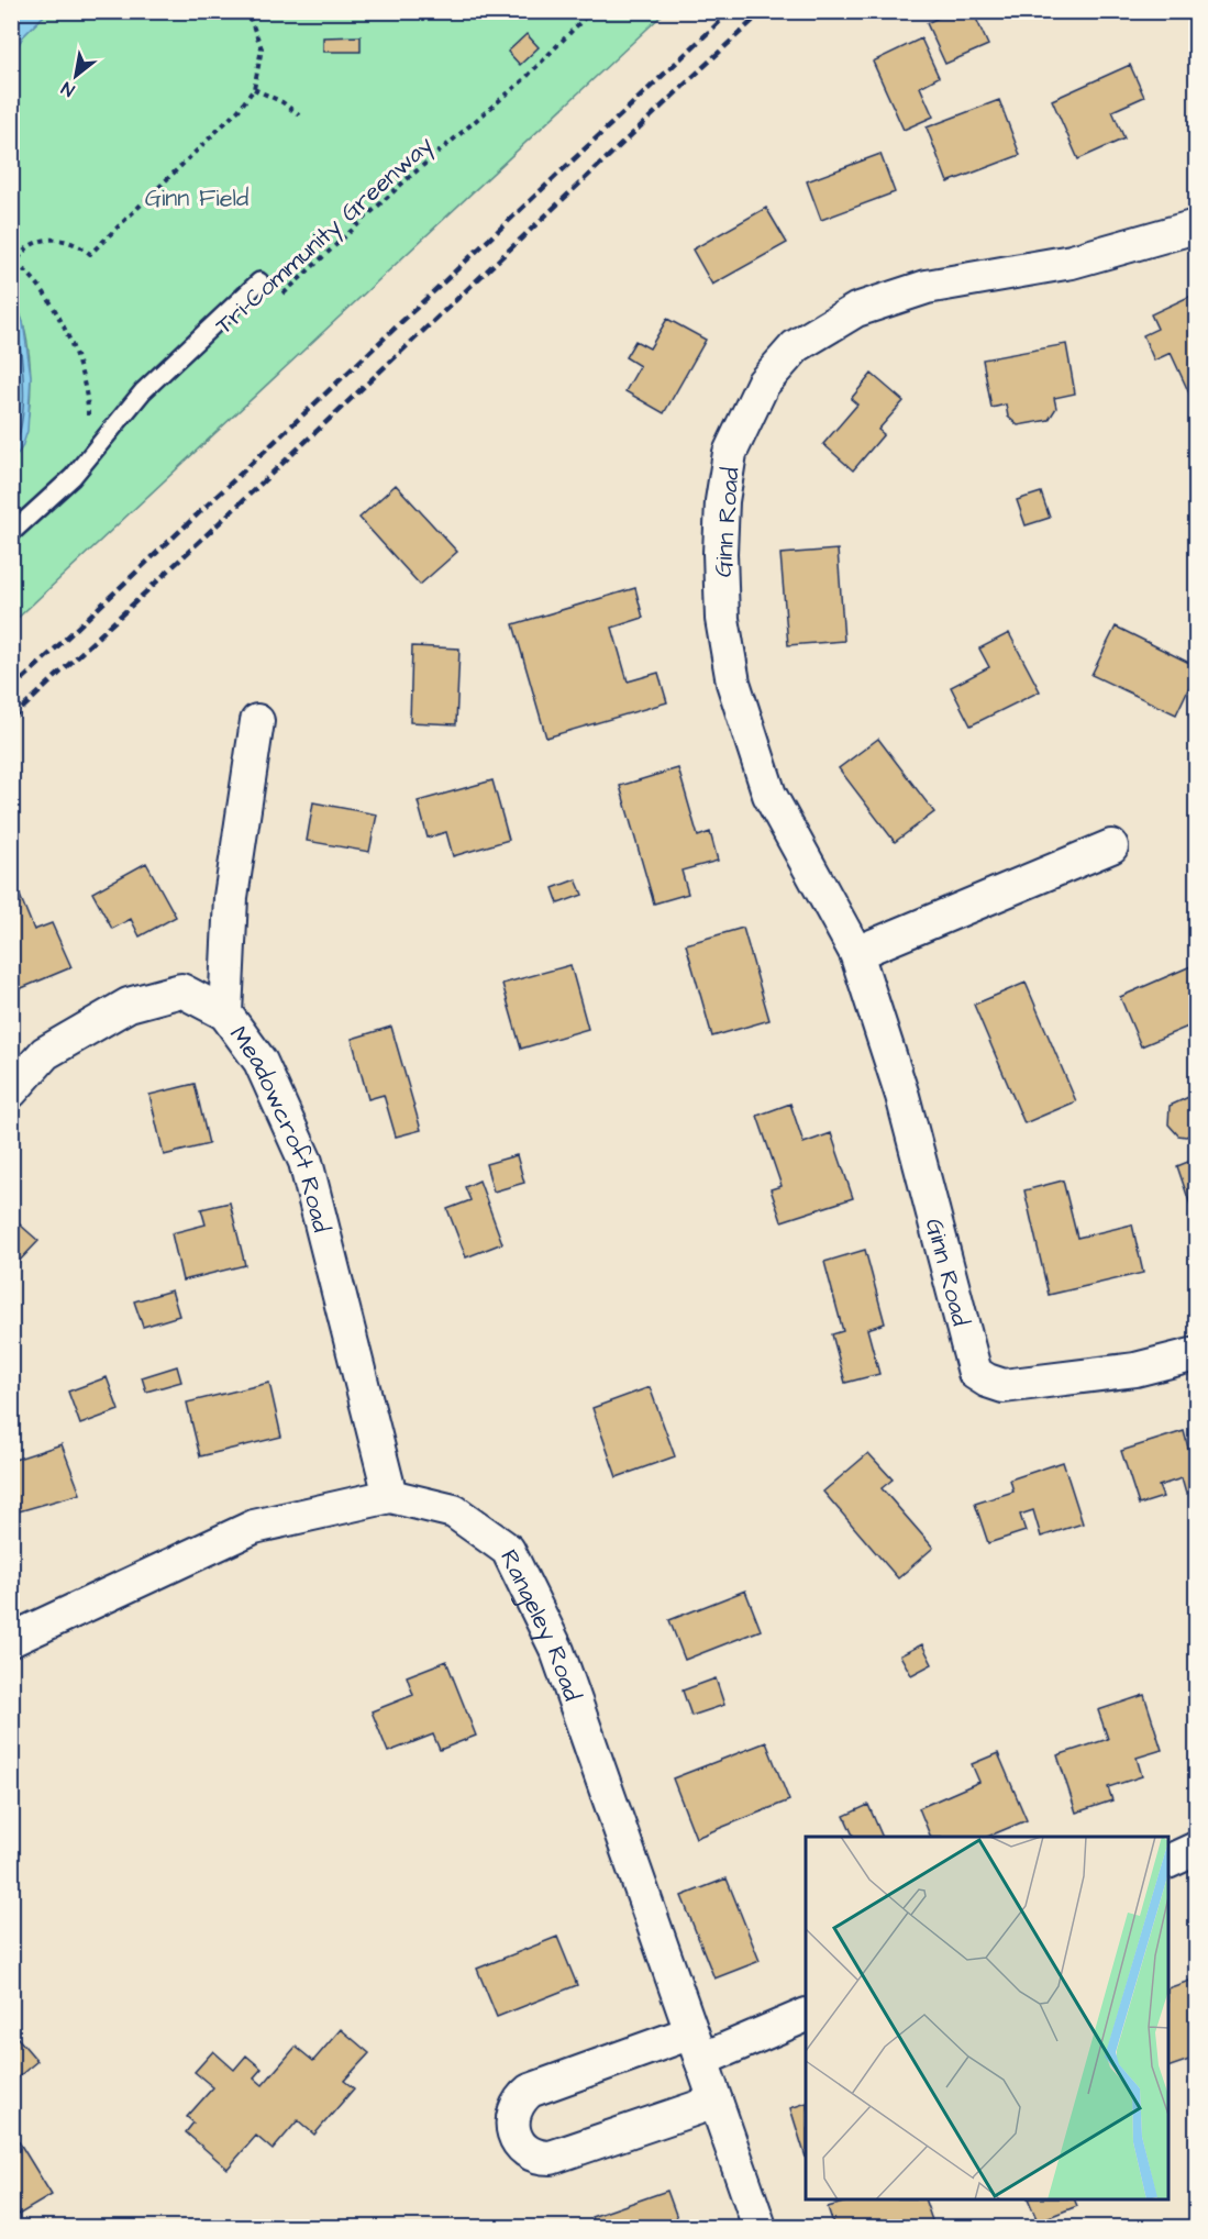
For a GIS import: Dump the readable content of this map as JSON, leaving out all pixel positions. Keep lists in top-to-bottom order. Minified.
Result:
{"streets":{"street":["Ginn Road","Meadowcroft Road","Rangeley Road"],"path":["Tri-Community Greenway"]},"crossings":[["Meadowcroft Road","Rangeley Road"]],"parks":["Ginn Field"],"north":"bottom left"}
